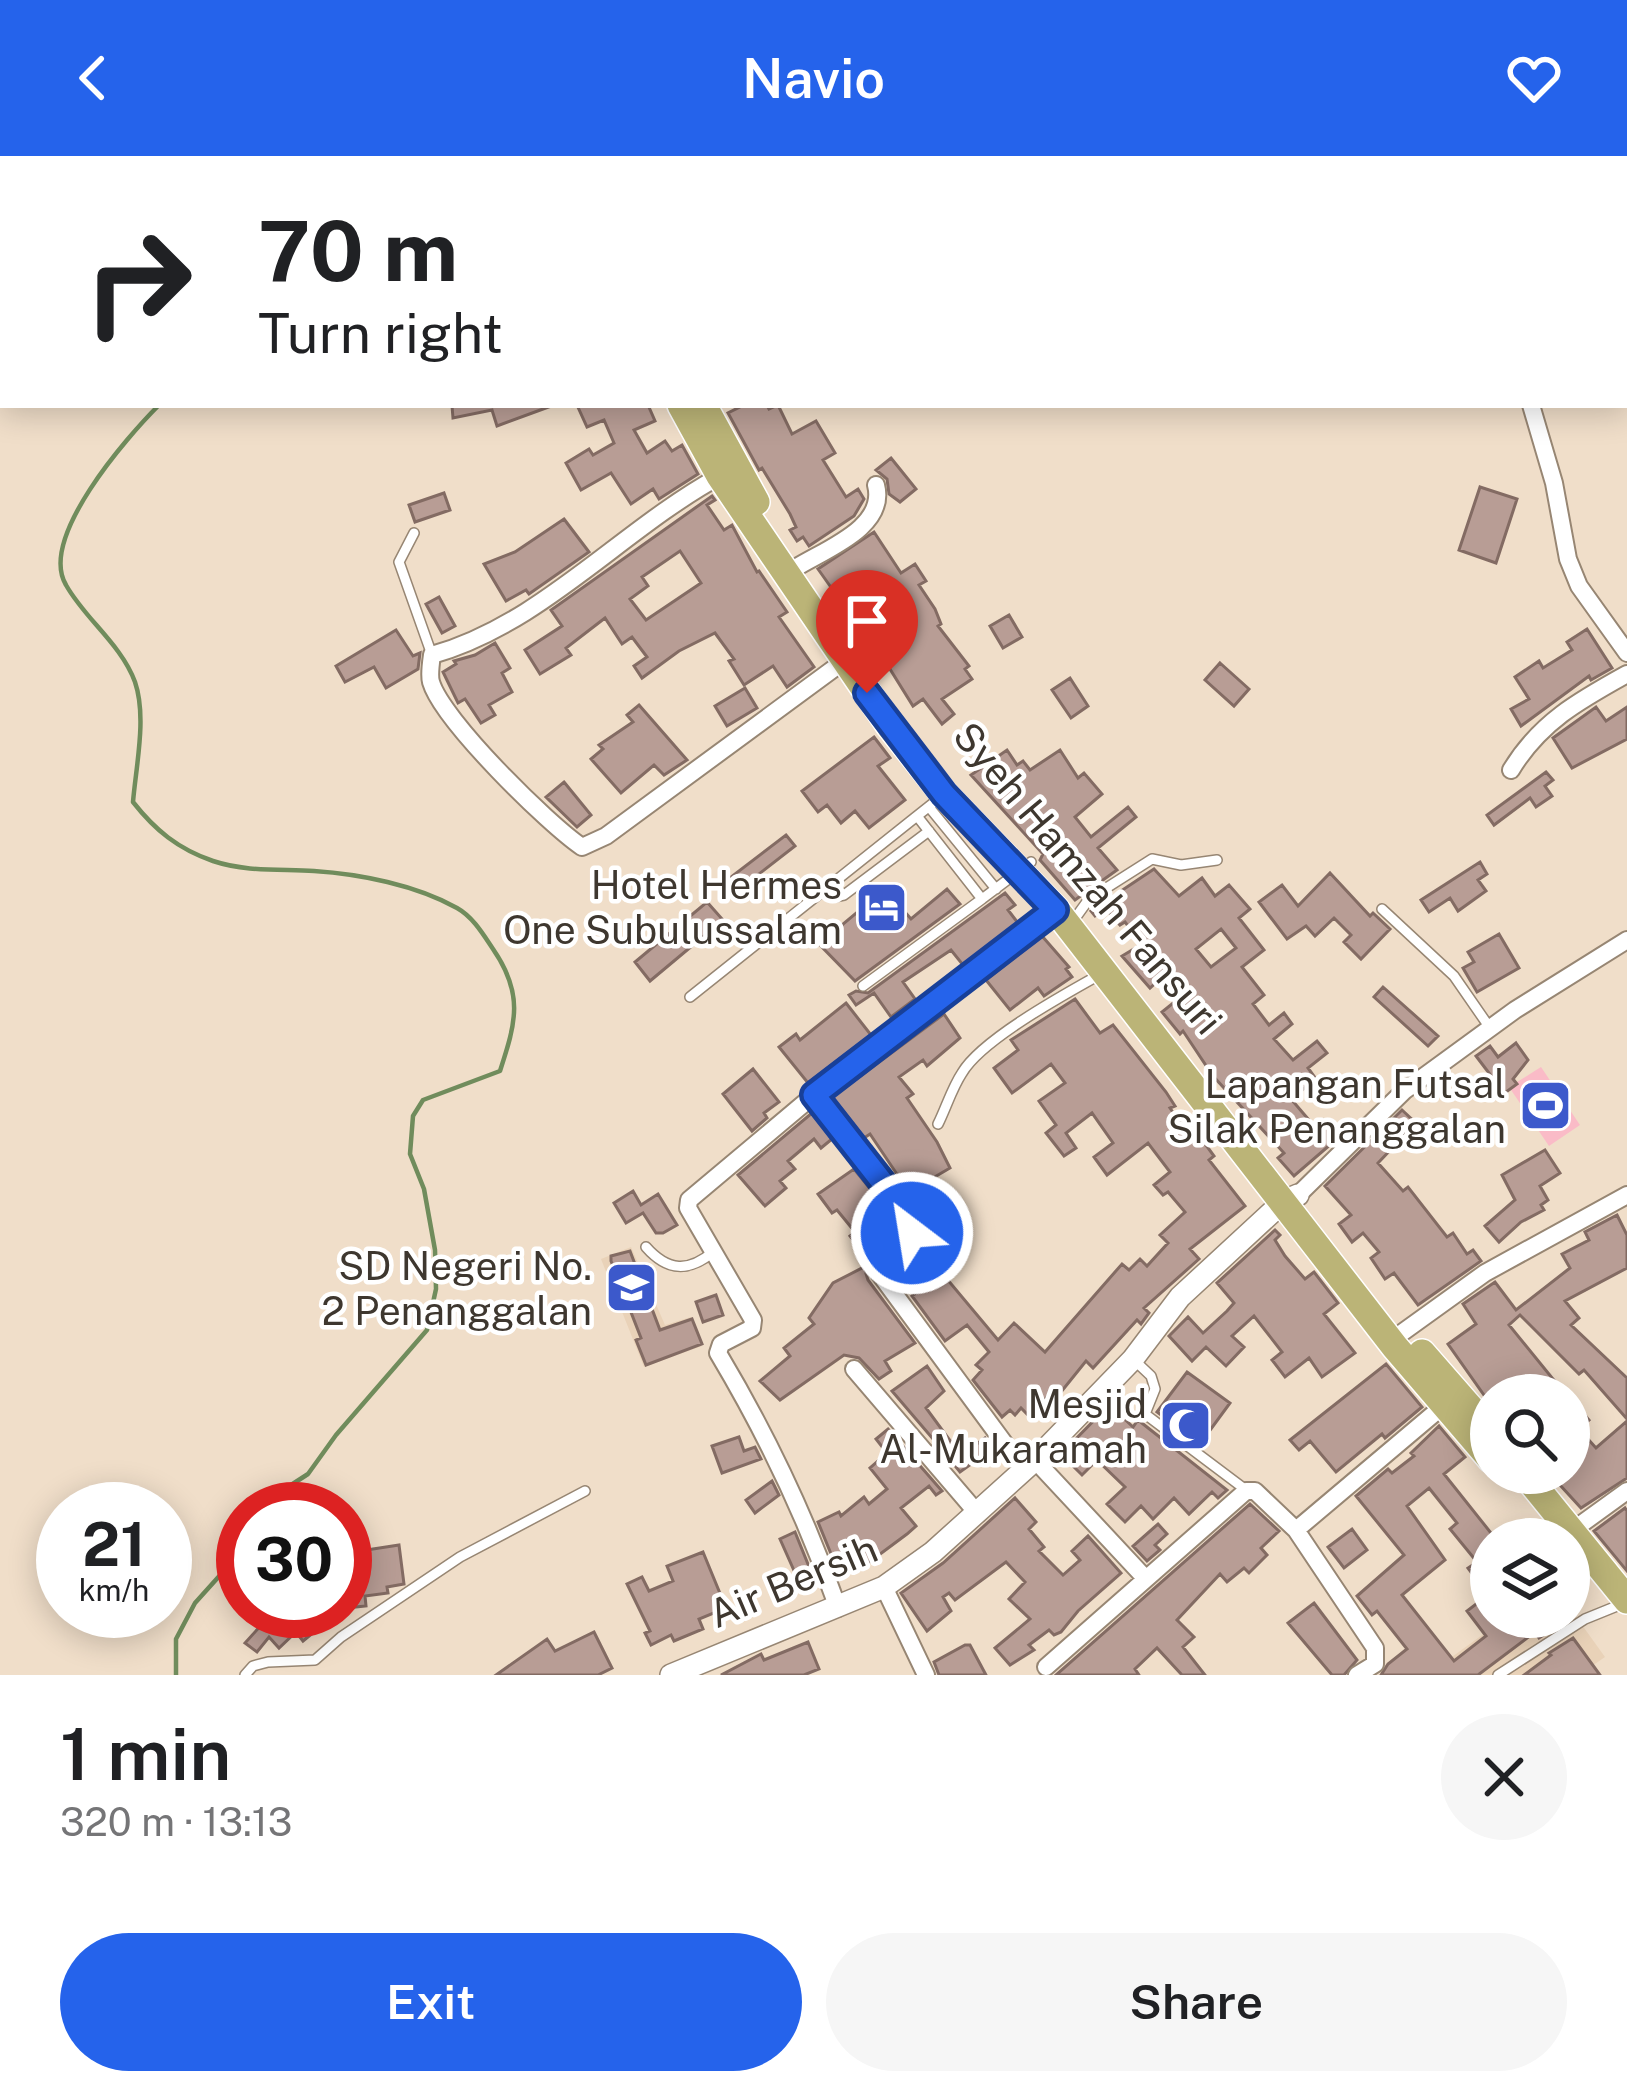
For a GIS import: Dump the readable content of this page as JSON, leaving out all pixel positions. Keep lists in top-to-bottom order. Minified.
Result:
{"streets":{"highway":["Syeh Hamzah Fansuri"],"street":["Air Bersih"]},"crossings":[["Syeh Hamzah Fansuri","Air Bersih"]],"places":{"hotel":["Hotel Hermes One Subulussalam"],"sports":["Lapangan Futsal Silak Penanggalan"],"school or university":["SD Negeri No. 2 Penanggalan"],"mosque":["Mesjid Al-Mukaramah"]},"page":{"header":"Navio","turn":["70 m","Turn right"],"speed":"21 km/h","limit":"30","heading":["1 min","320 m · 13:13"],"buttons":["Exit","Share"]}}
